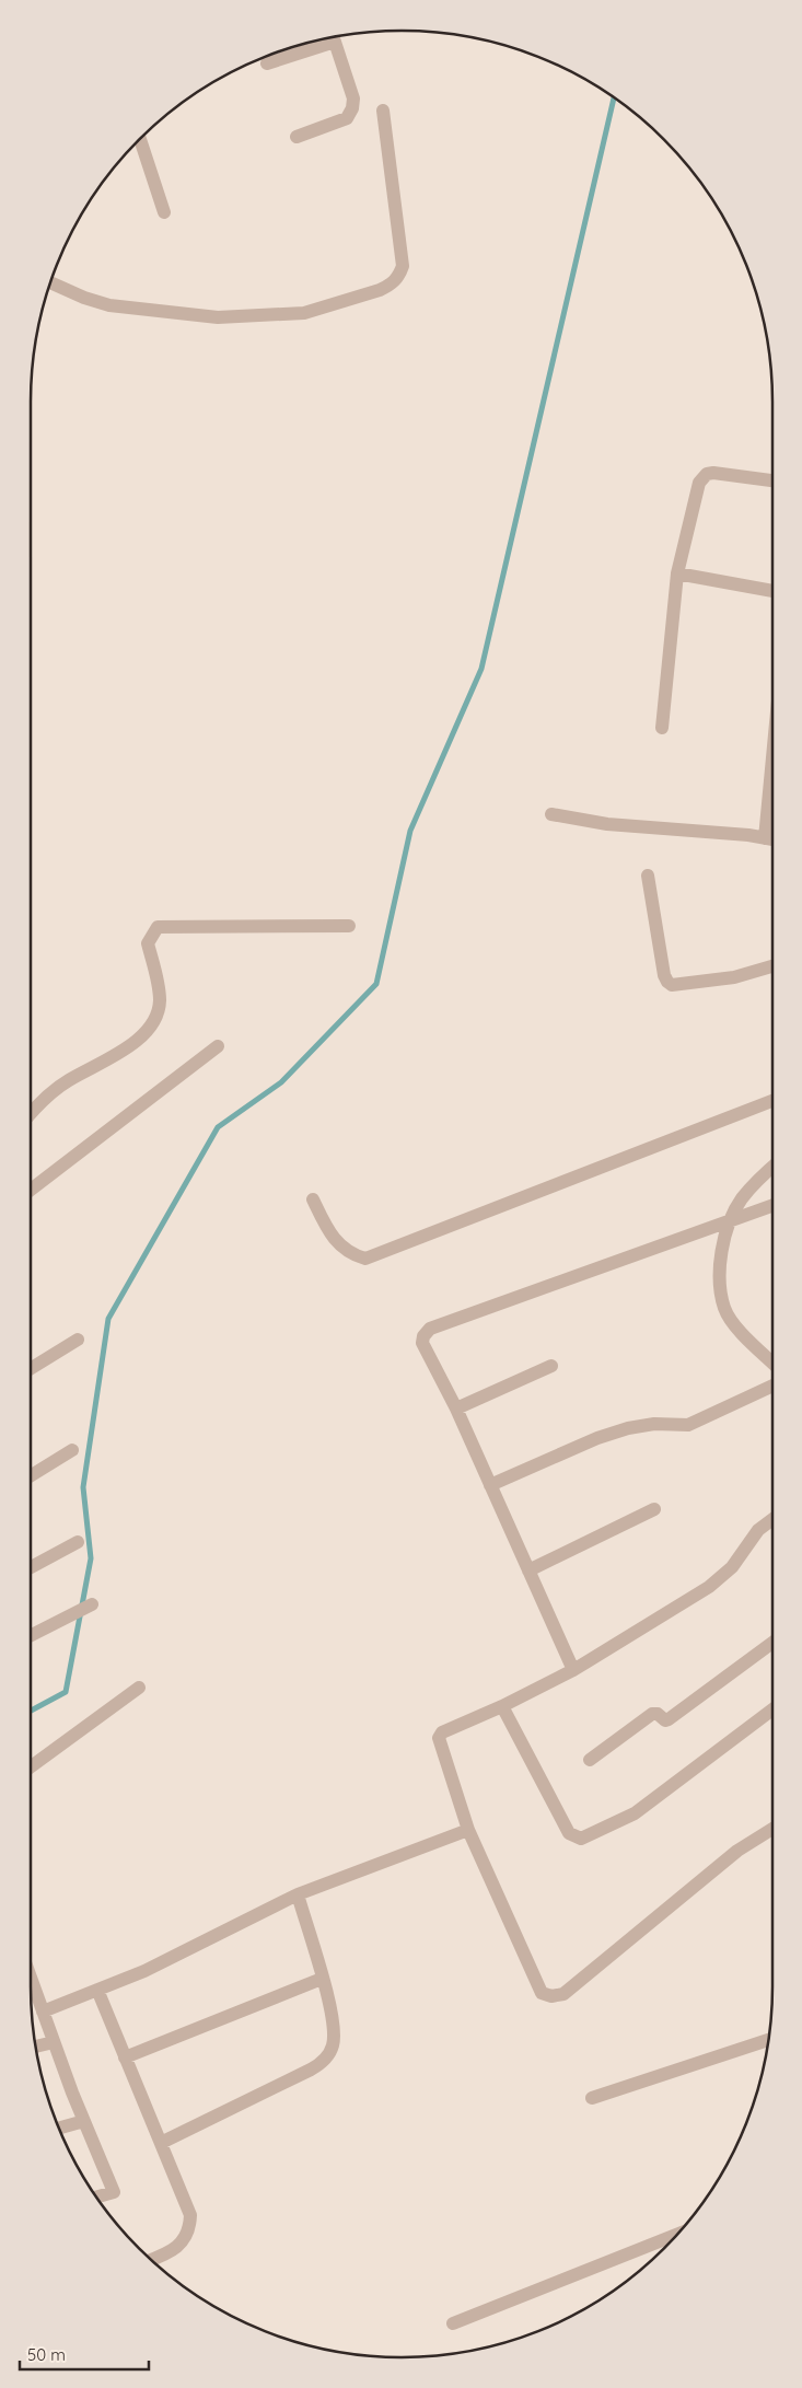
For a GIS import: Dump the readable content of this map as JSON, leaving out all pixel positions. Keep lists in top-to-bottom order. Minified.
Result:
{"scale_bar":"50 m"}
